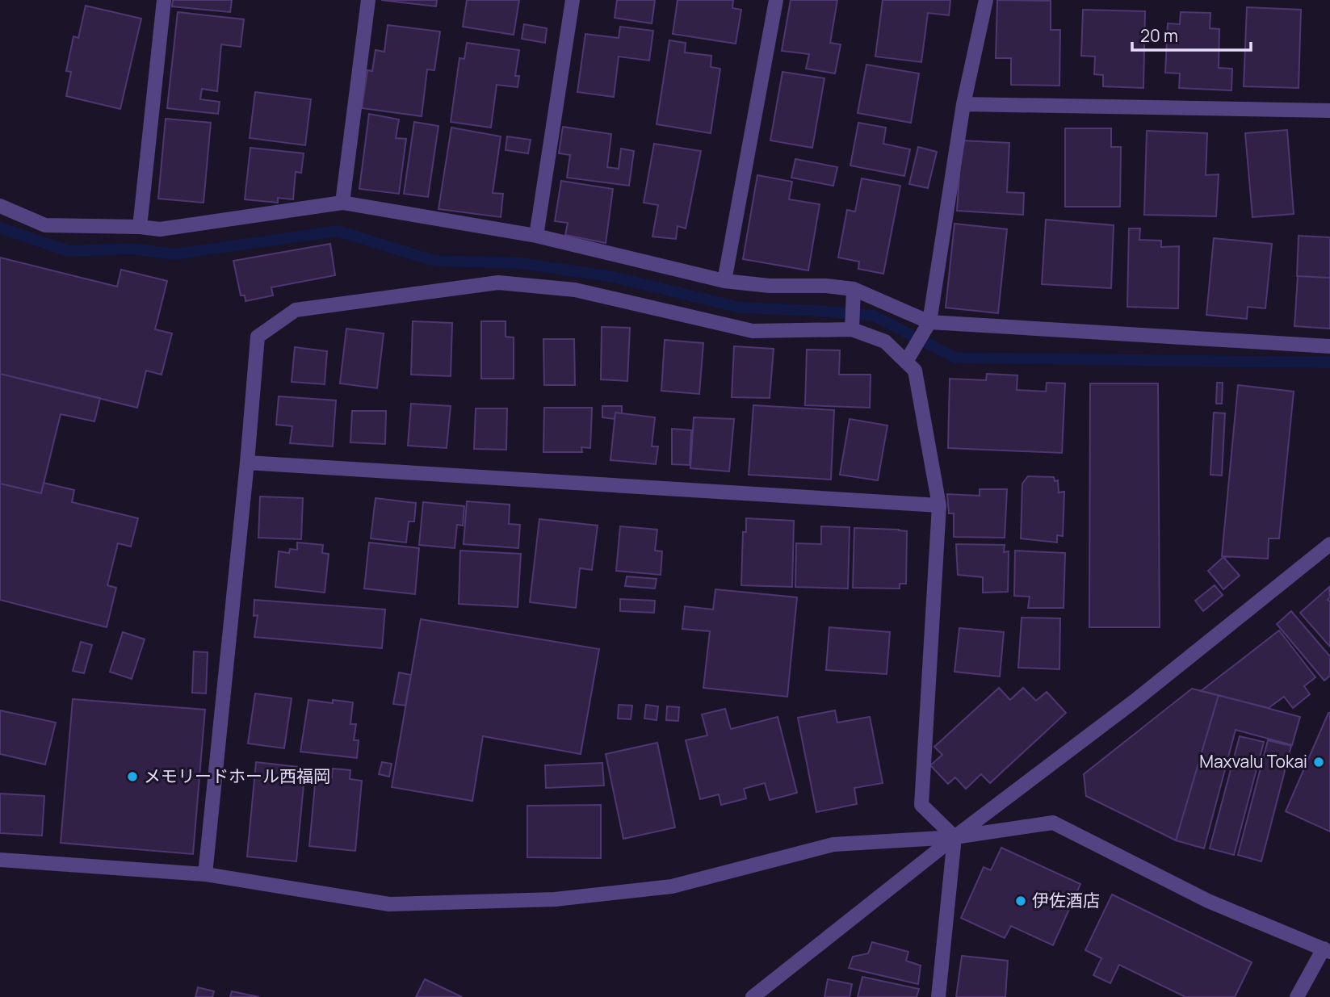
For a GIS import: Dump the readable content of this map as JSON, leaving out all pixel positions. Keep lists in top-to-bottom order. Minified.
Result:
{"places":["Maxvalu Tokai","メモリードホール西福岡","伊佐酒店"],"scale_bar":"20 m"}
